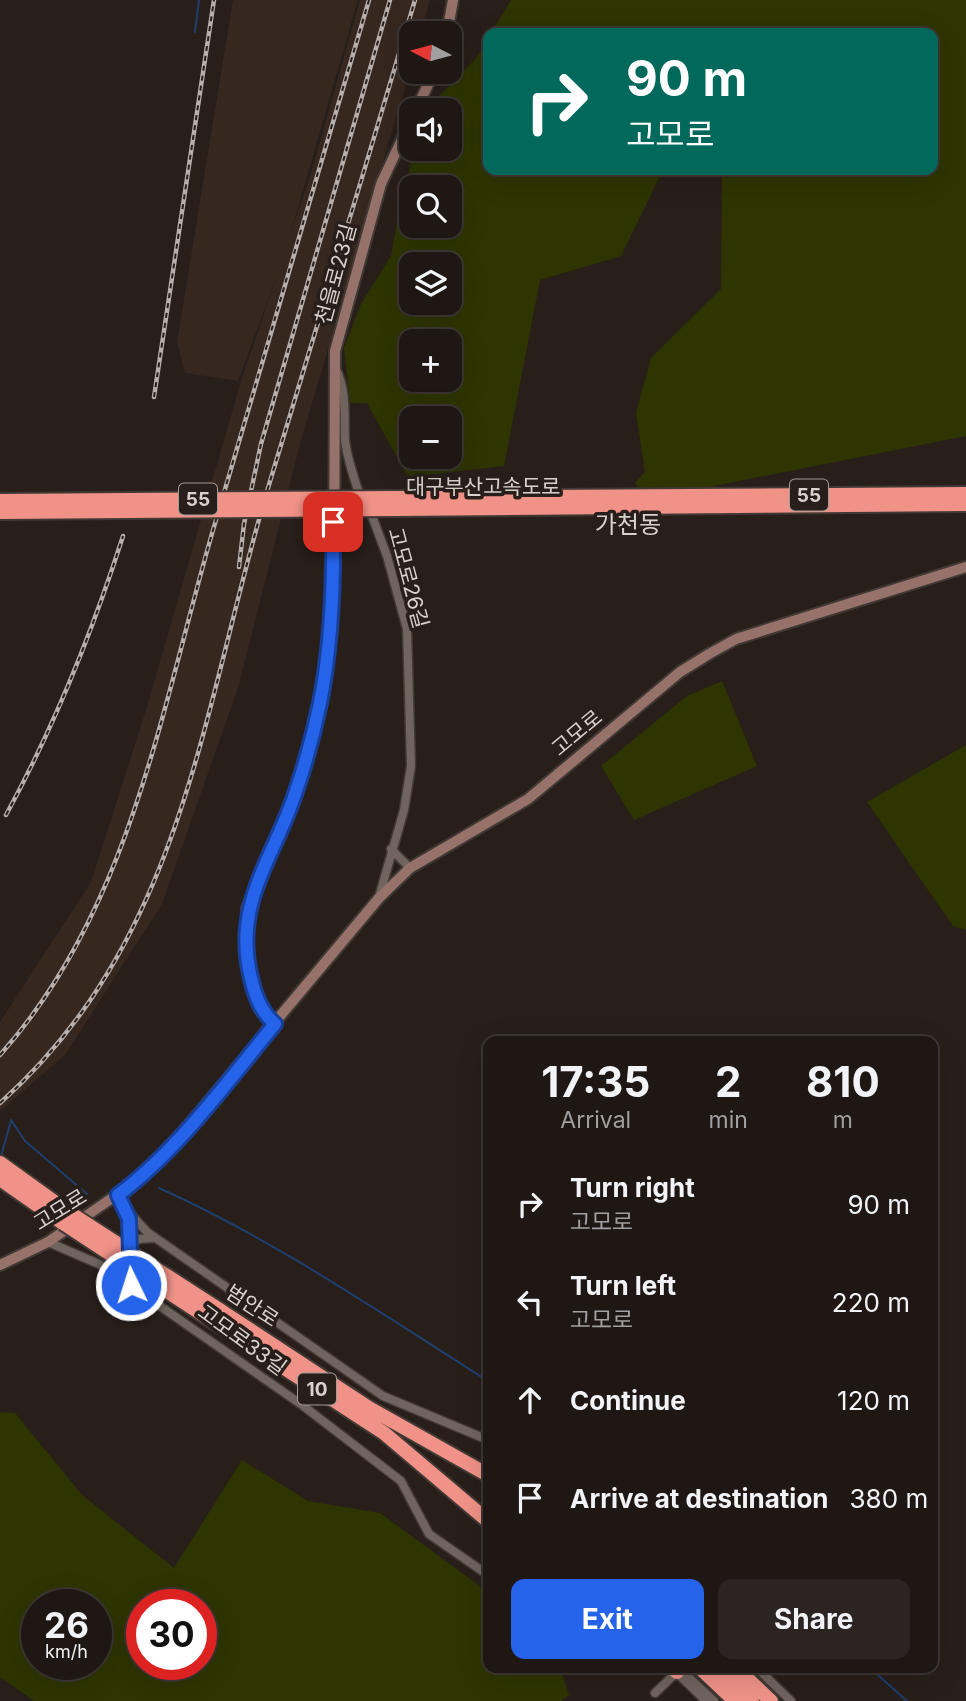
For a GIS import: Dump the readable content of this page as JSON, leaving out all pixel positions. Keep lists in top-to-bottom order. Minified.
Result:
{"streets":{"highway":["대구부산고속도로","55","범안로","10"],"main road":["천을로23길","고모로"],"street":["고모로26길","고모로33길"]},"crossings":[["천을로23길","고모로26길"],["천을로23길","고모로"],["고모로26길","고모로"],["고모로","고모로33길"],["범안로","10"]],"districts":["가천동"],"north":"left","page":{"map_buttons":["+","−"],"turn":["90 m","고모로"],"eta":["17:35","Arrival","2","min","810","m"],"list":[{"name":"Turn right","note":"고모로","value":"90 m"},{"name":"Turn left","note":"고모로","value":"220 m"},{"name":"Continue","value":"120 m"},{"name":"Arrive at destination","value":"380 m"}],"buttons":["Exit","Share"],"speed":"26 km/h","limit":"30"}}
